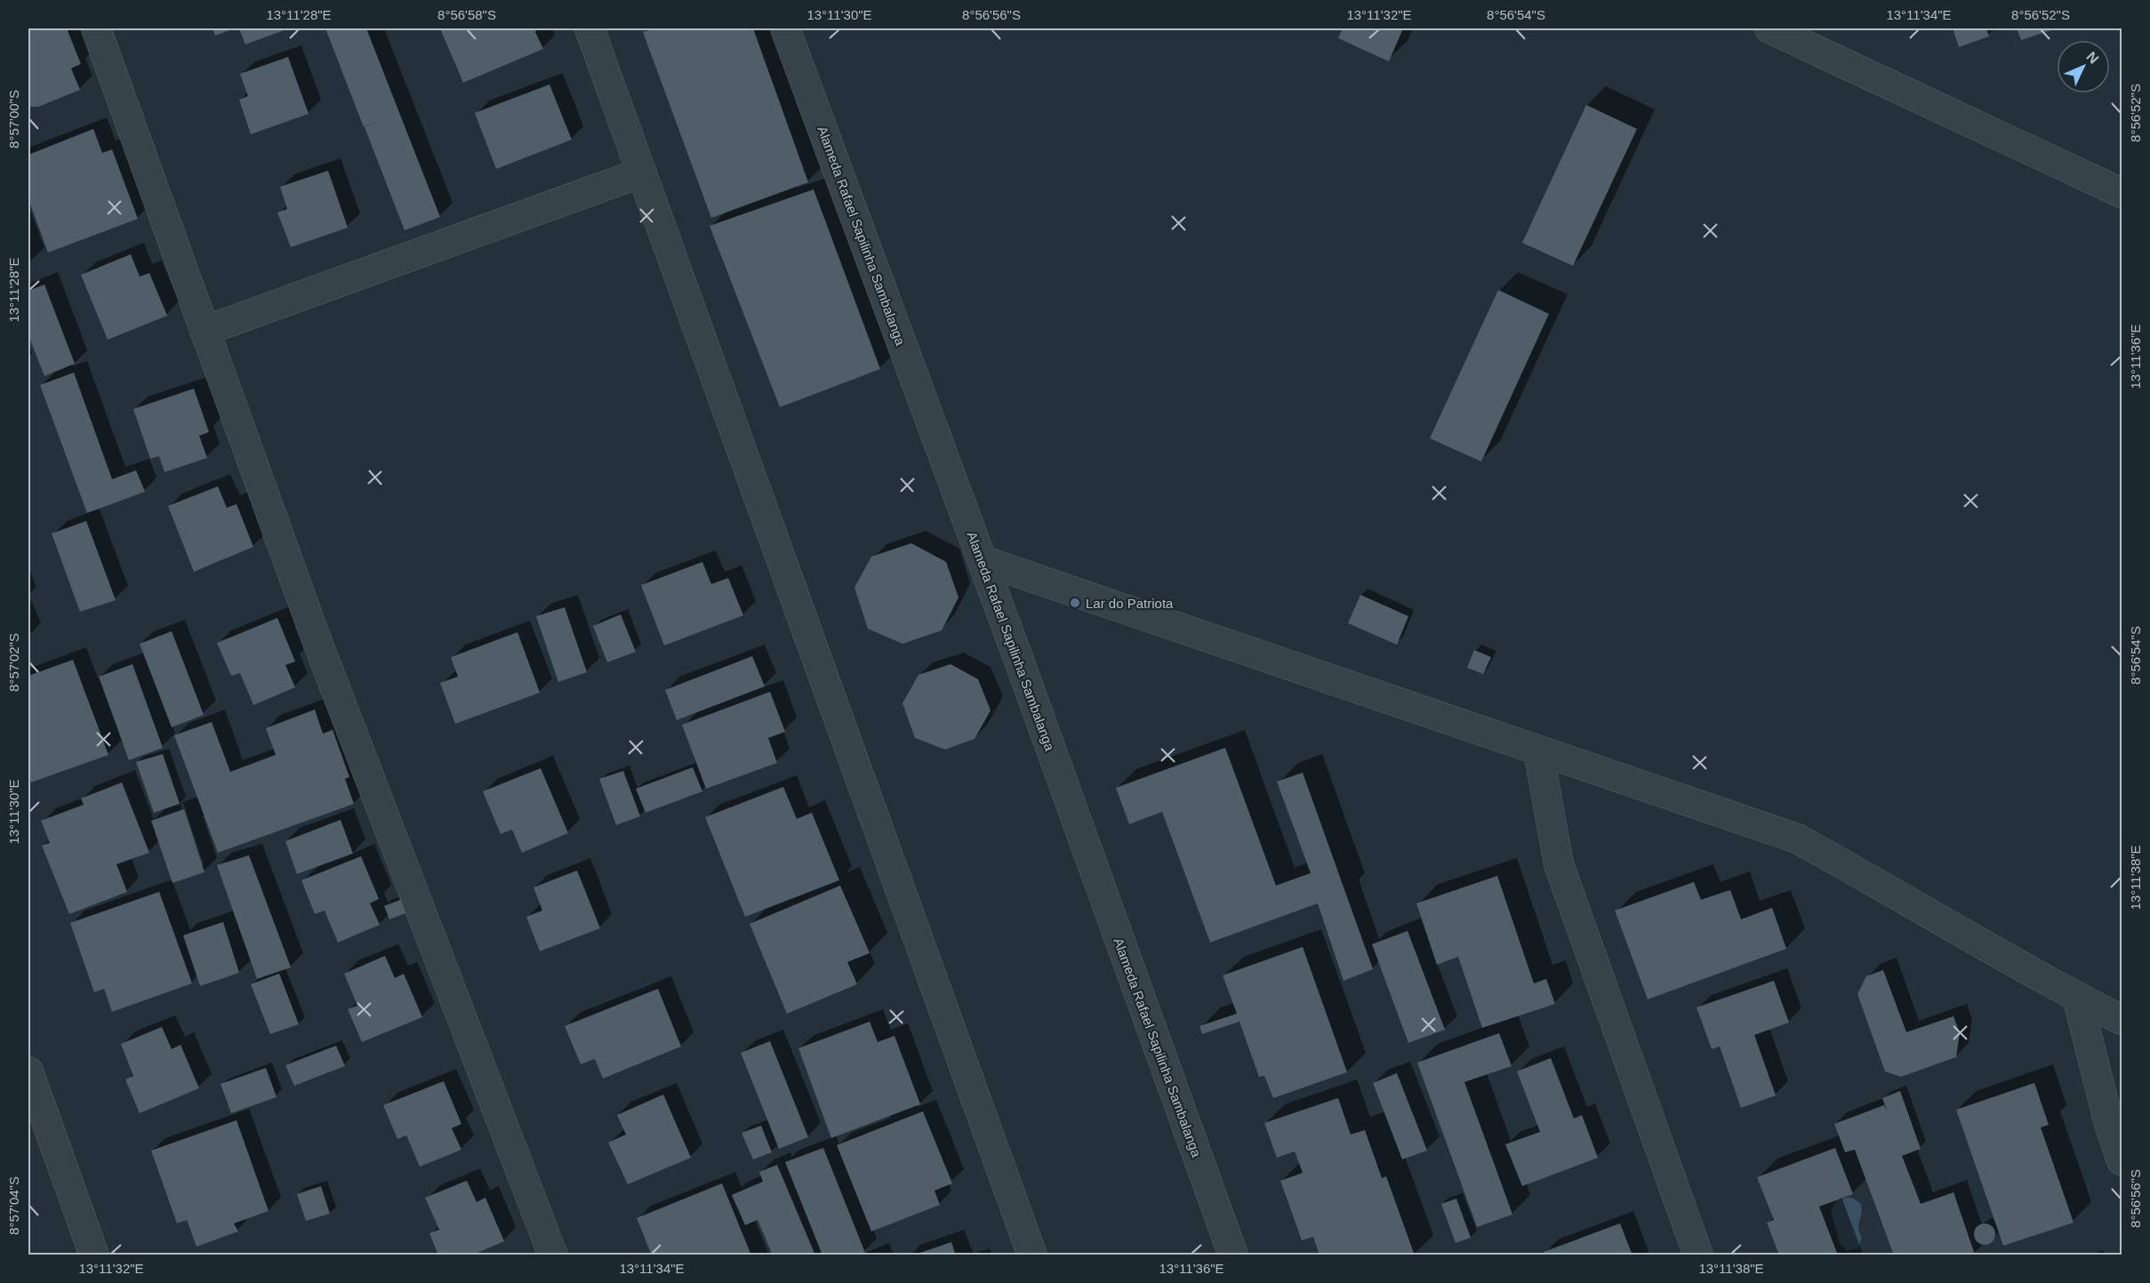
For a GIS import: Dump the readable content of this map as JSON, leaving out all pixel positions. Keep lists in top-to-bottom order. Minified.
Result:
{"streets":{"street":["Alameda Rafael Sapilinha Sambalanga"]},"places":["Lar do Patriota"],"north":"top right","coordinates":["13°11'28\"E","8°56'58\"S","13°11'30\"E","8°56'56\"S","13°11'32\"E","8°56'54\"S","13°11'34\"E","8°56'52\"S","8°57'00\"S","13°11'36\"E","8°57'02\"S","13°11'38\"E","8°57'04\"S"]}
